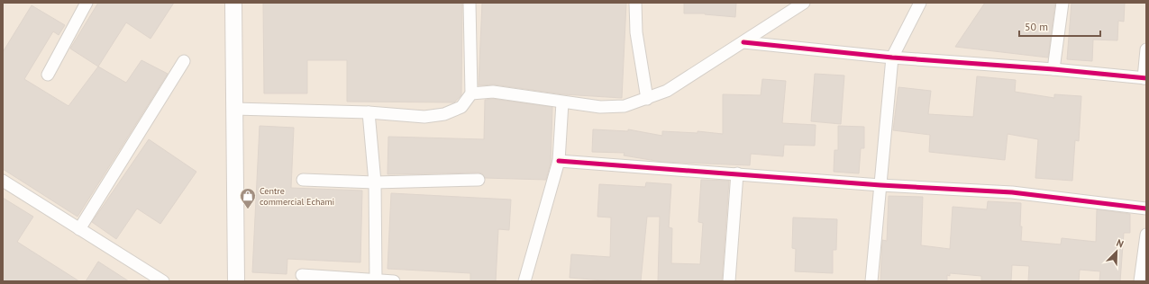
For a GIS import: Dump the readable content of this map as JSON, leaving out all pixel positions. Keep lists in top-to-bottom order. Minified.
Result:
{"places":{"shop":["Centre commercial Echami"]},"scale_bar":"50 m","north":"top right"}
